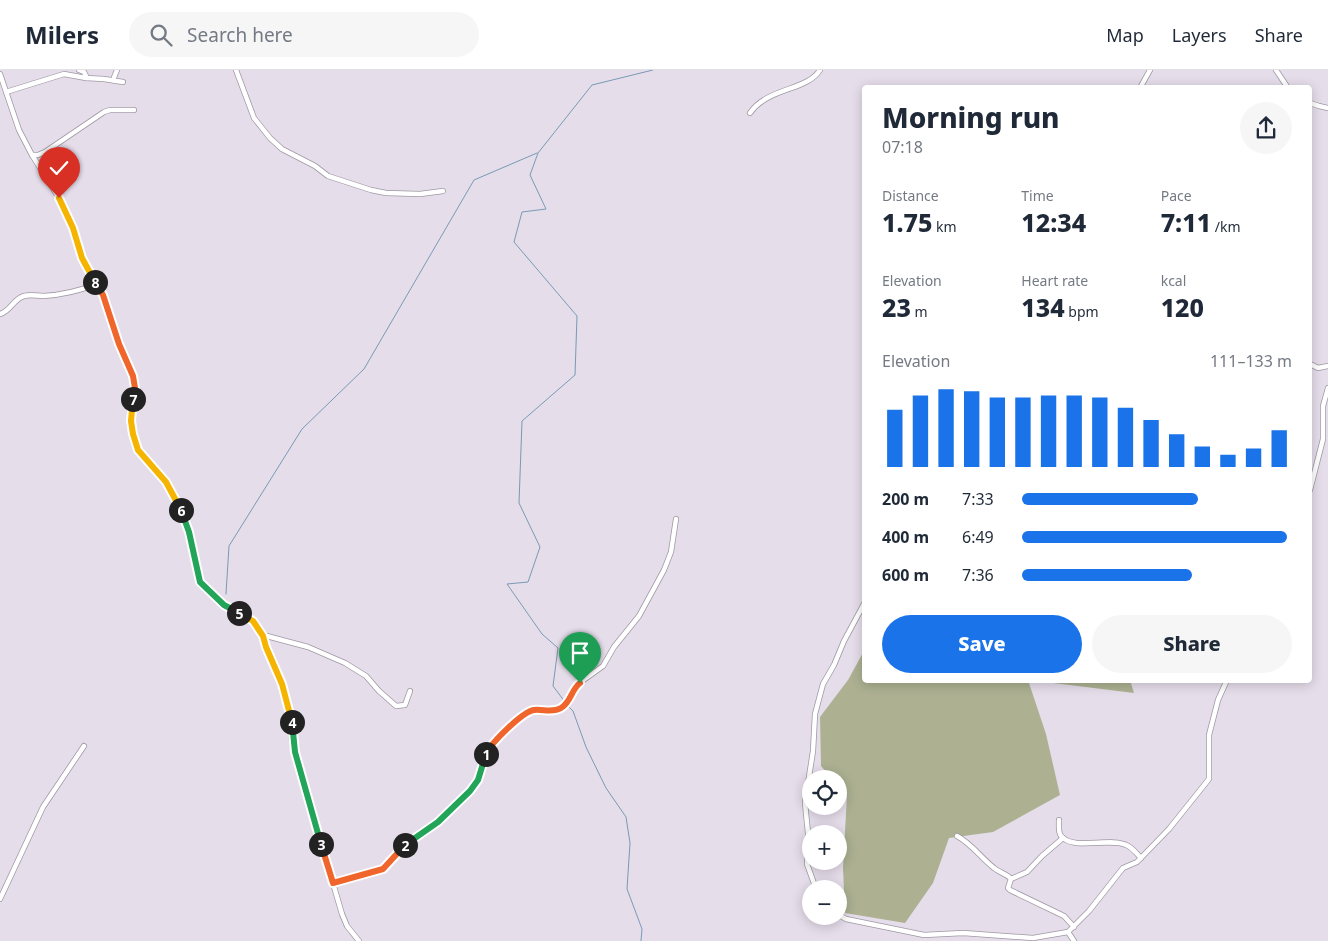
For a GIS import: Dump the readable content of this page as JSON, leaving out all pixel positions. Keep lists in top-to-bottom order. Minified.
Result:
{"page":{"header":"Milers","search":"Search here","nav":["Map","Layers","Share"],"heading":["Morning run","07:18"],"stats":[["Distance","1.75 km"],["Time","12:34"],["Pace","7:11 /km"],["Elevation","23 m"],["Heart rate","134 bpm"],["kcal","120"]],"pins":["8","7","6","5","4","1","3","2"],"chart":["Elevation","111–133 m"],"list":[{"name":"200 m","note":"7:33"},{"name":"400 m","note":"6:49"},{"name":"600 m","note":"7:36"}],"buttons":["Save","Share"],"map_buttons":["+","−"]}}
